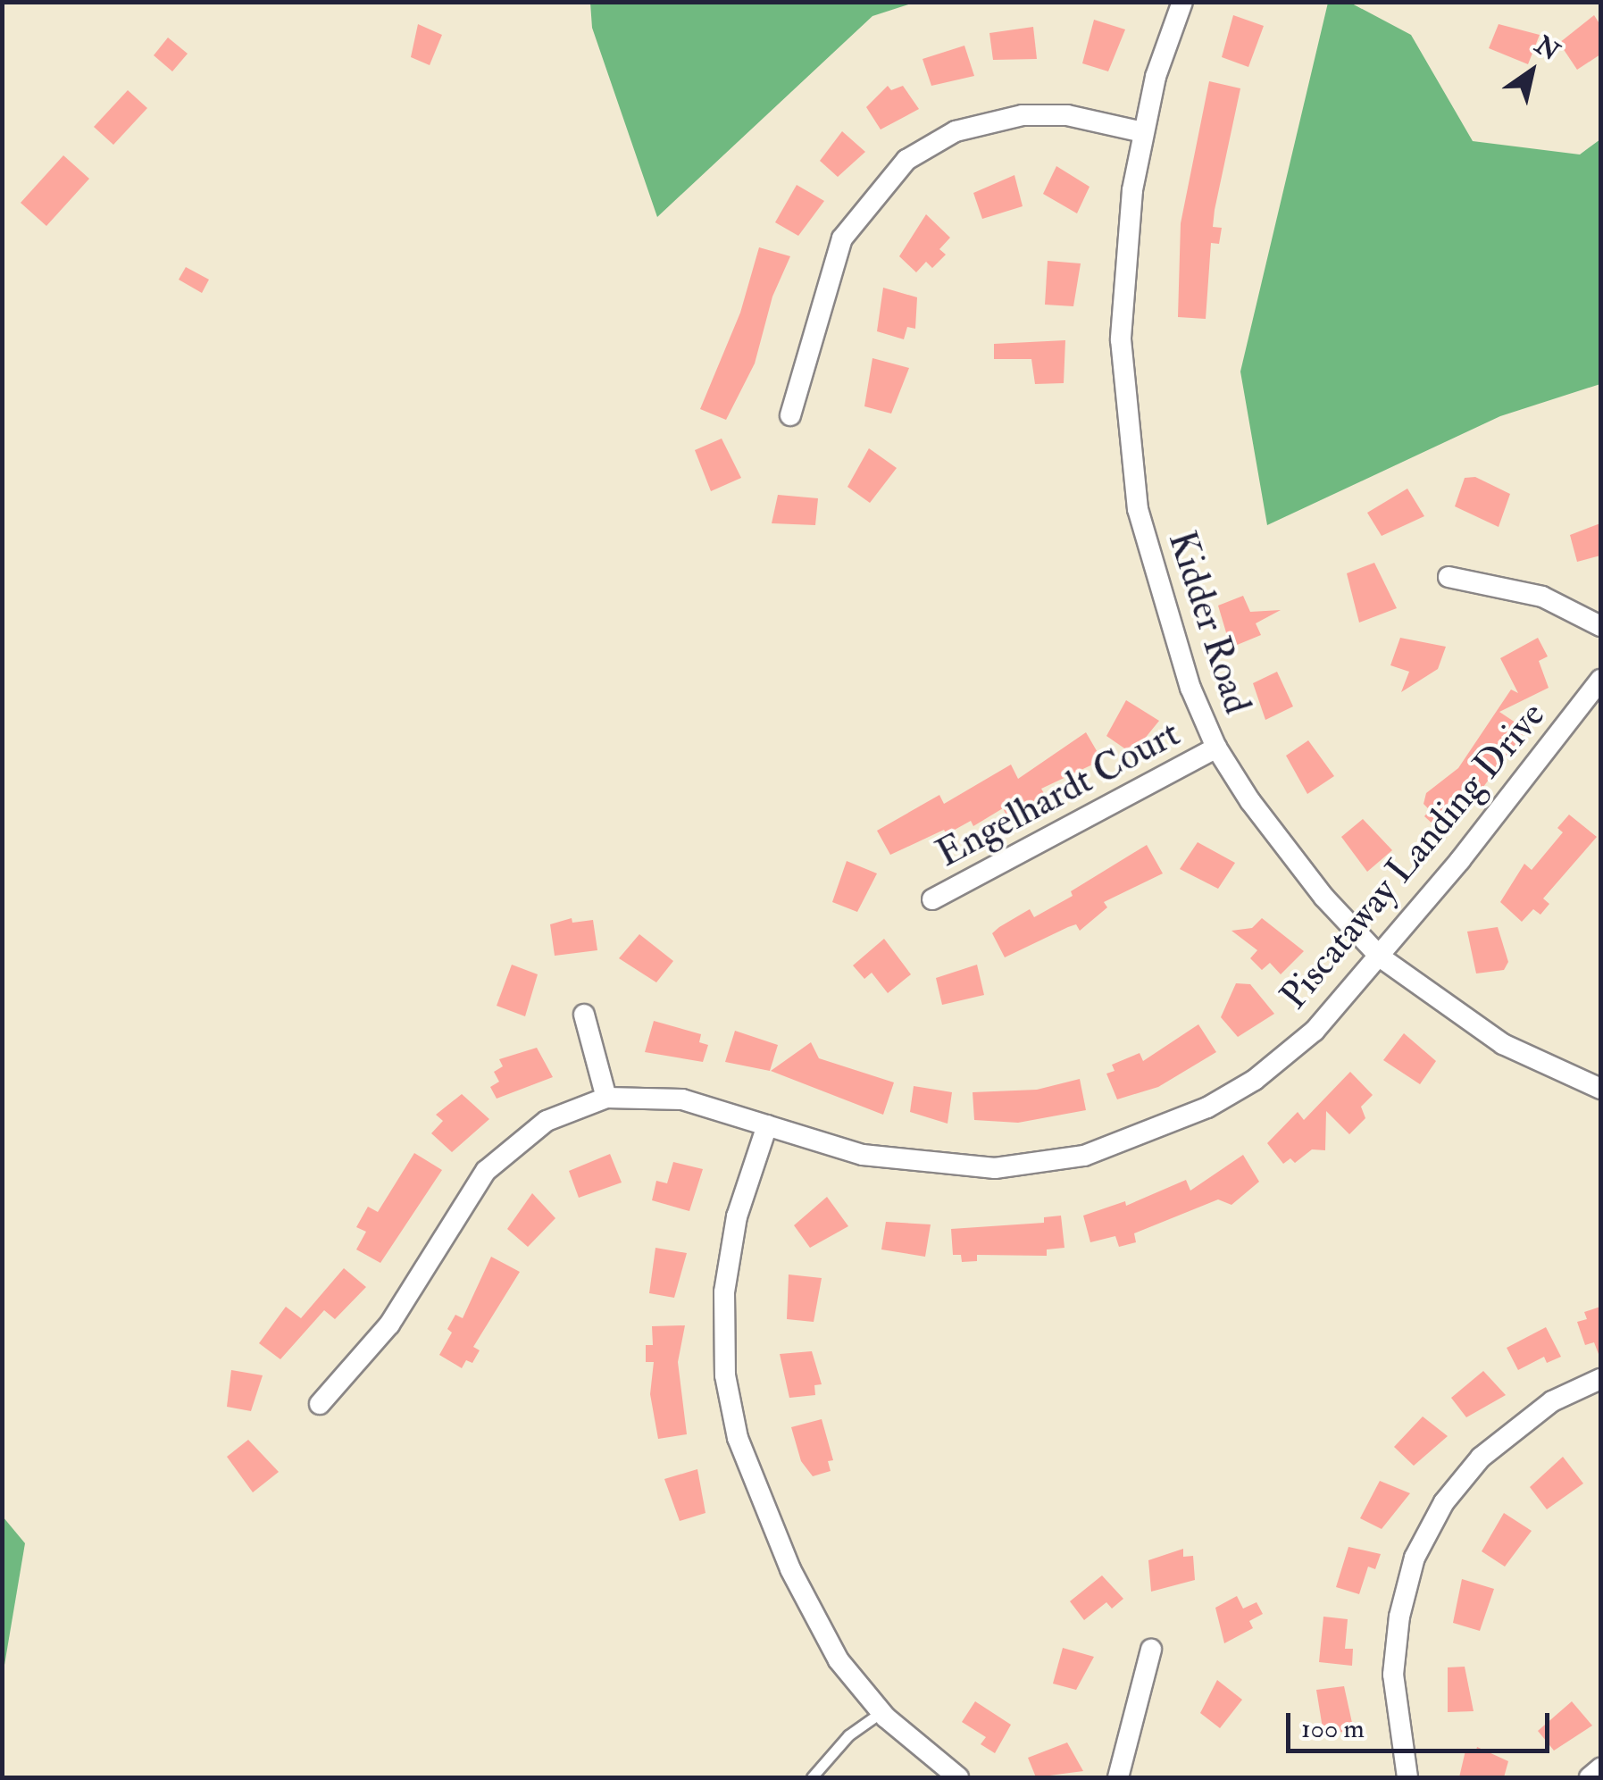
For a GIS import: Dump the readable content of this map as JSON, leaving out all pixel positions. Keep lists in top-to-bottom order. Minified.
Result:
{"streets":{"street":["Kidder Road","Engelhardt Court","Piscataway Landing Drive"]},"crossings":[["Kidder Road","Engelhardt Court"],["Kidder Road","Piscataway Landing Drive"]],"scale_bar":"100 m","north":"top right"}
